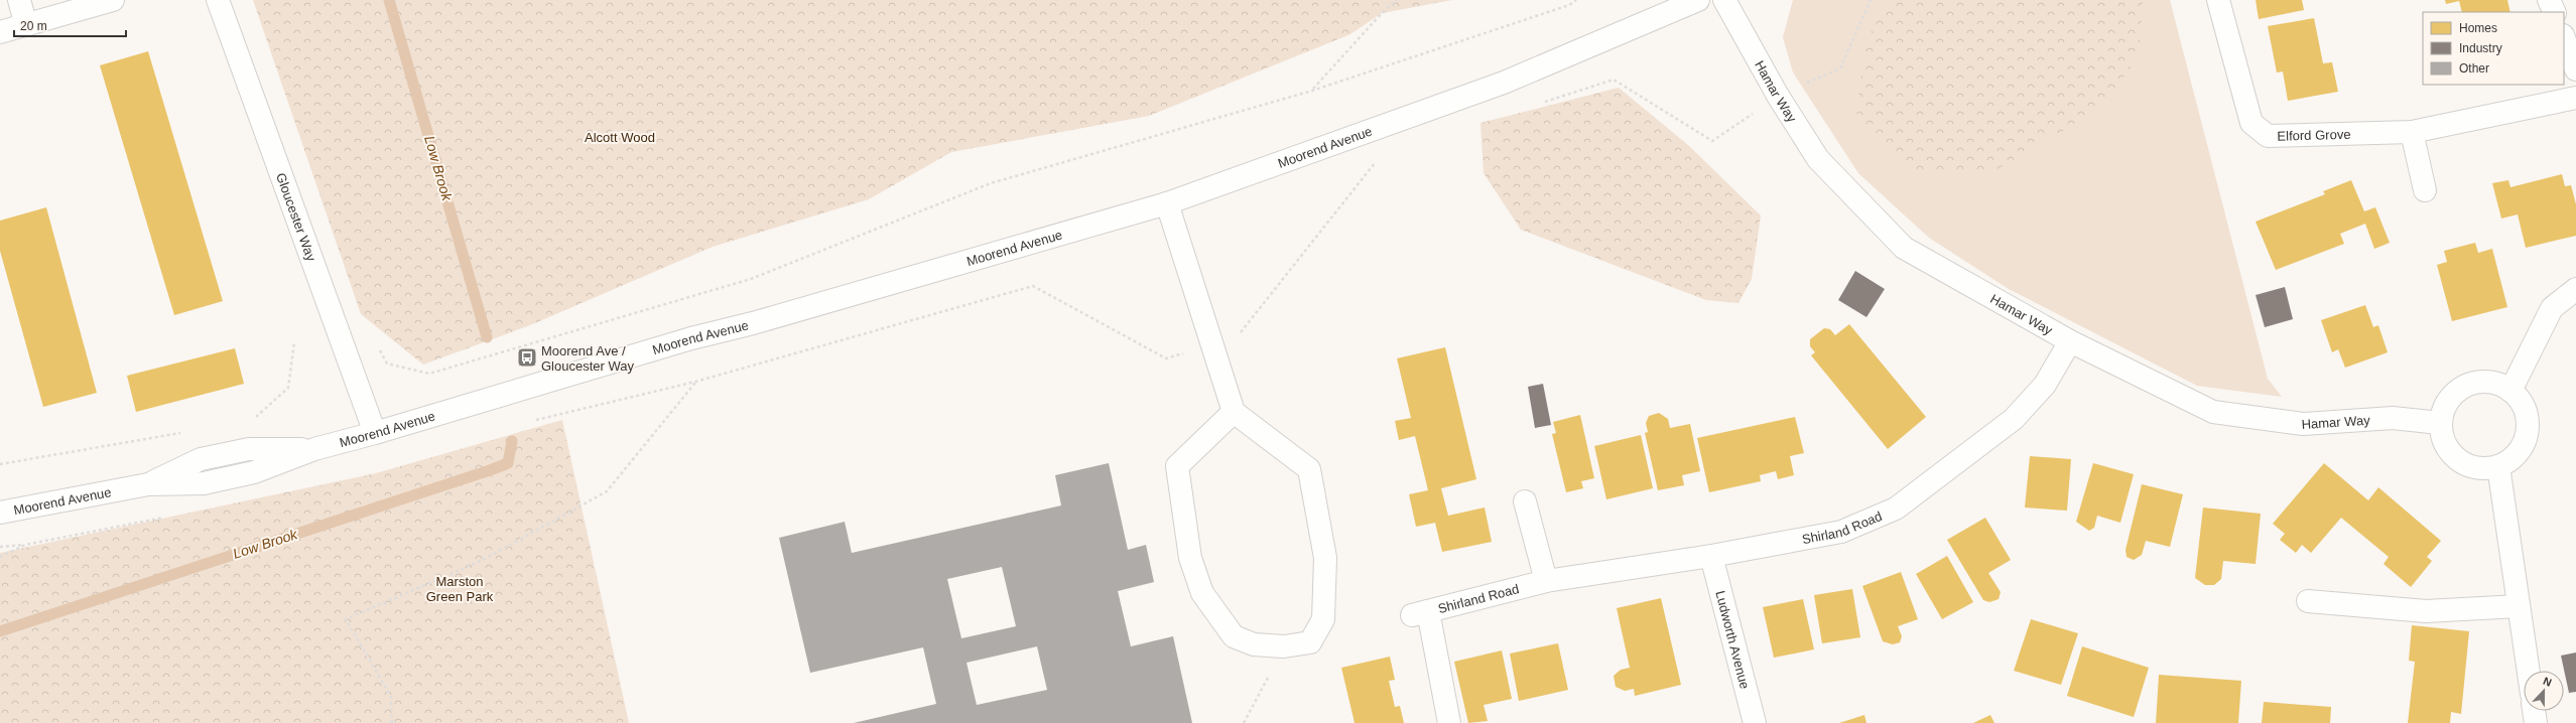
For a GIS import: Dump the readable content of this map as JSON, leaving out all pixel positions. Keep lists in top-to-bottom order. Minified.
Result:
{"streets":{"street":["Hamar Way","Elford Grove","Moorend Avenue","Gloucester Way","Shirland Road","Ludworth Avenue"]},"crossings":[["Hamar Way","Shirland Road"],["Moorend Avenue","Gloucester Way"],["Shirland Road","Ludworth Avenue"]],"water":["Low Brook"],"parks":["Alcott Wood","Marston Green Park"],"places":{"bus stop":["Moorend Ave / Gloucester Way"]},"legend":["Homes","Industry","Other"],"scale_bar":"20 m","north":"top"}
